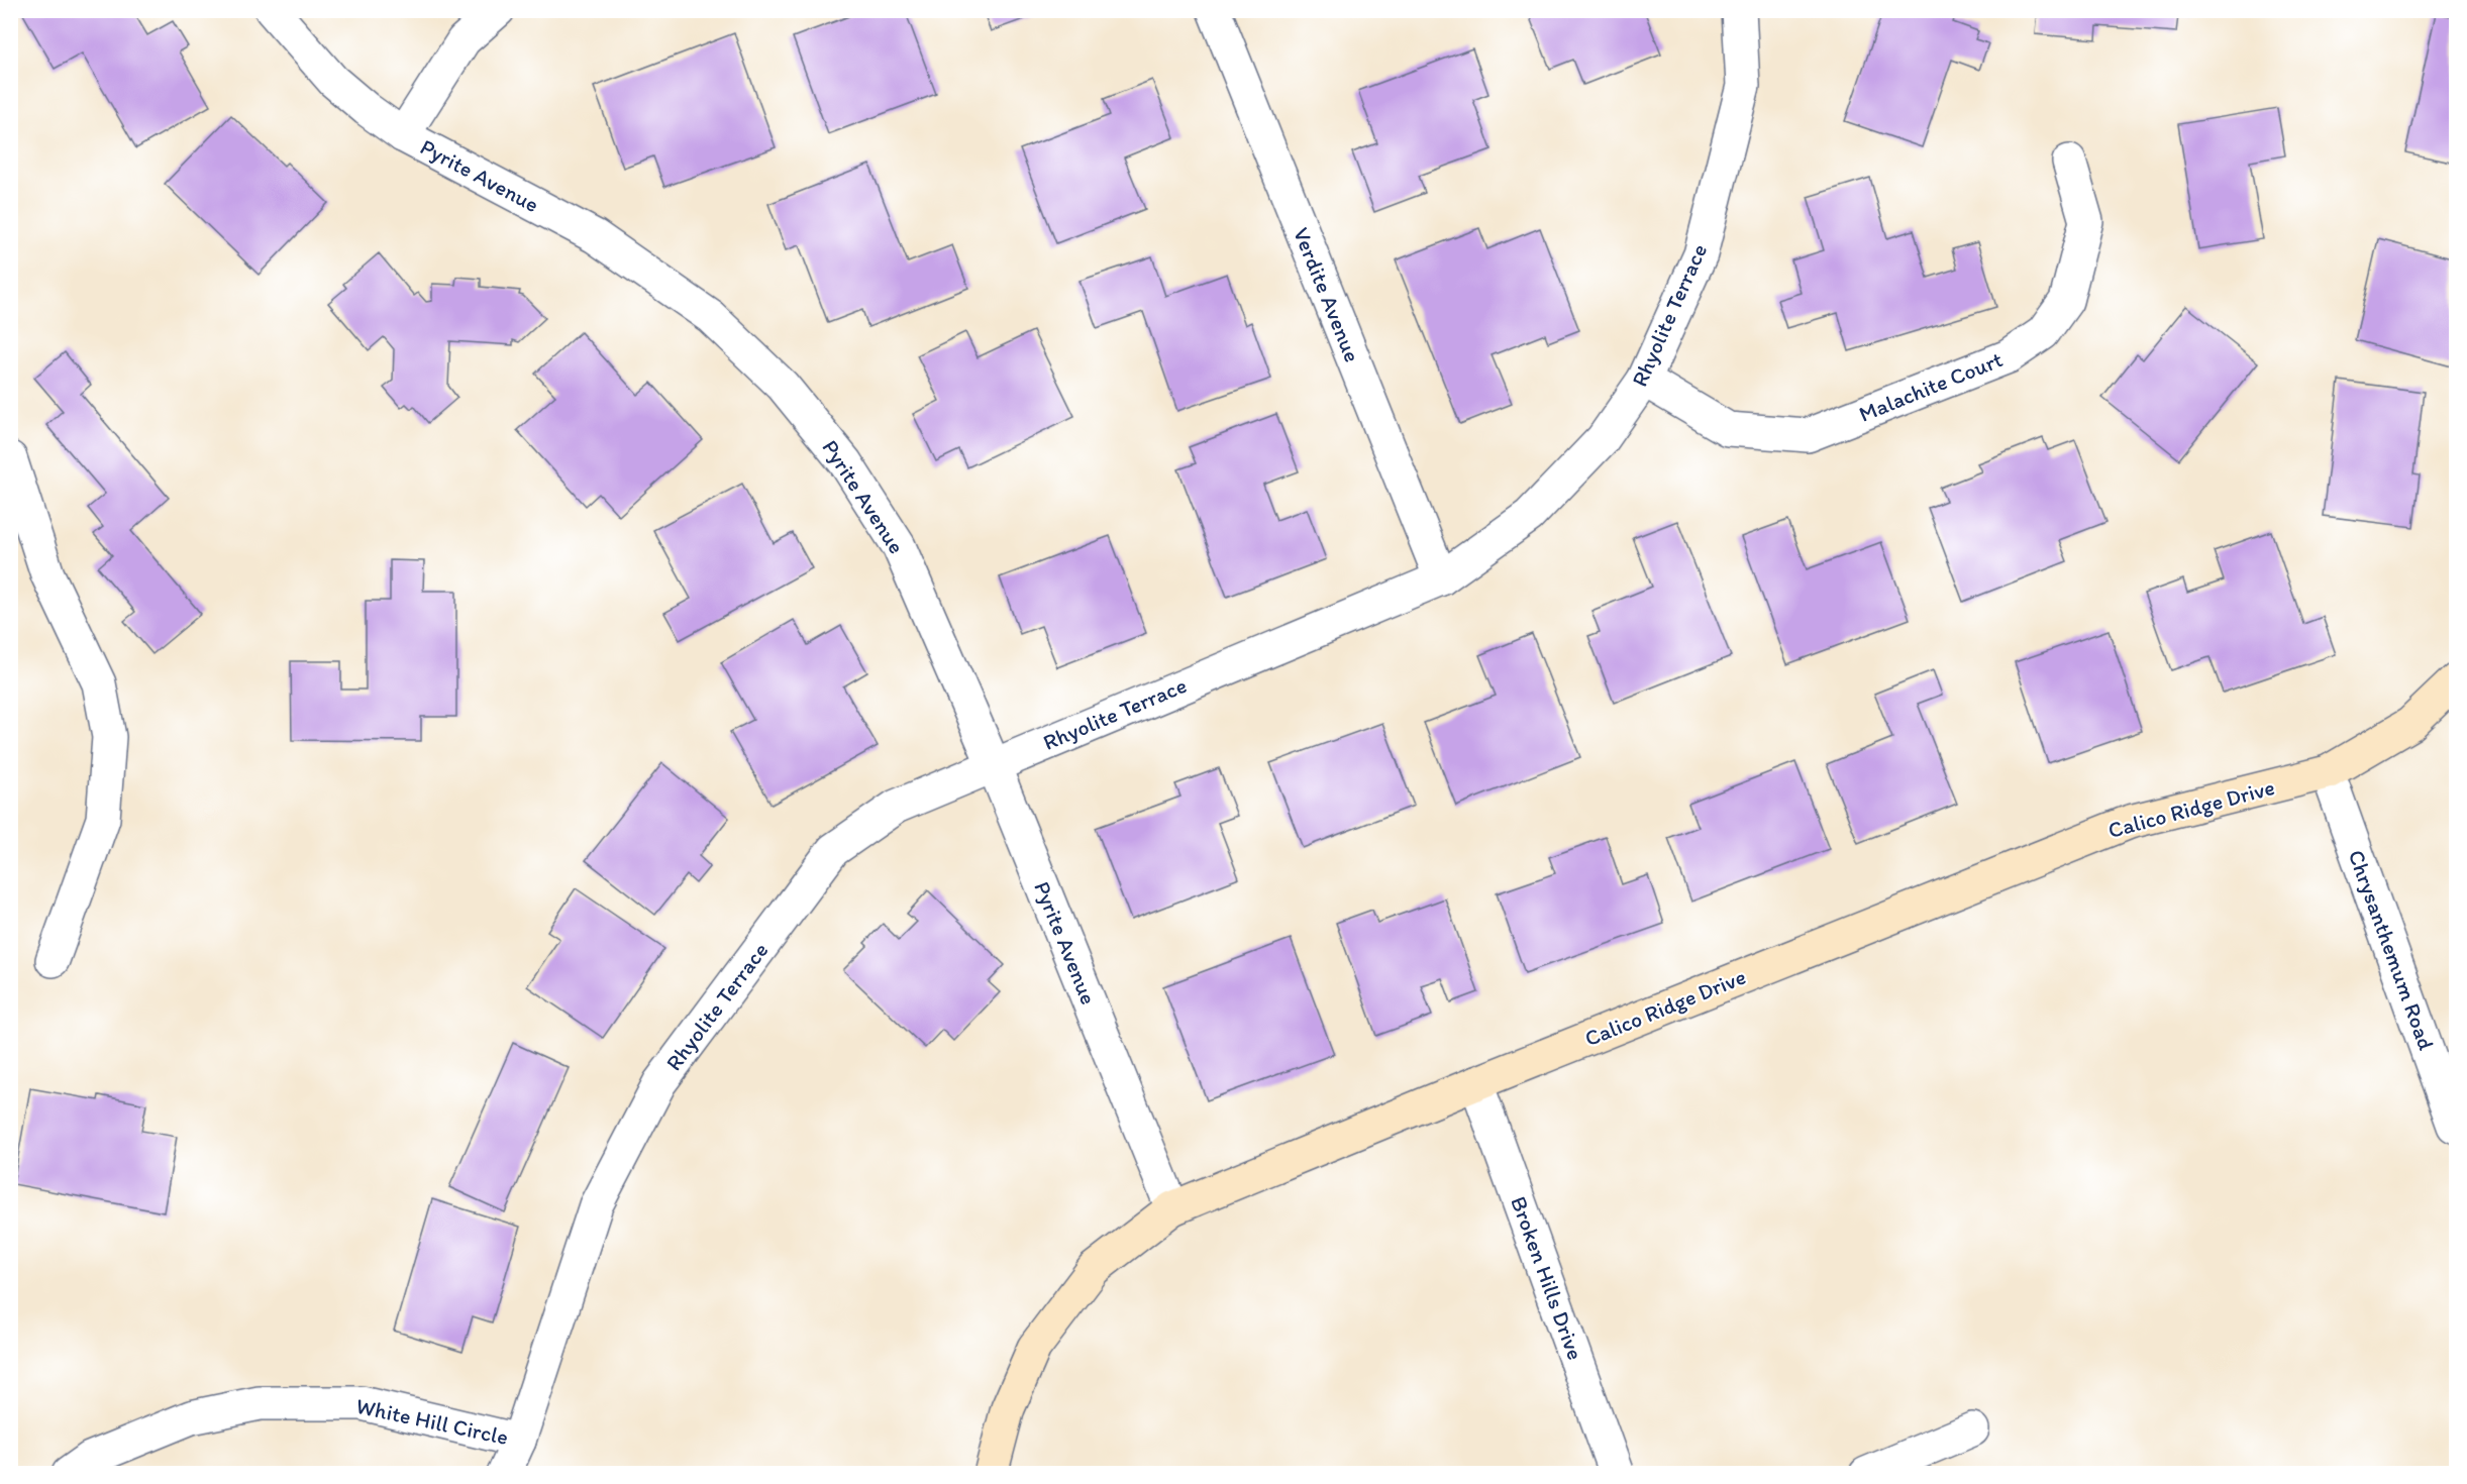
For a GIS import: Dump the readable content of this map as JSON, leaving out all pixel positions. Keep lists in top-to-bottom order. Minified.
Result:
{"streets":{"street":["Pyrite Avenue","Verdite Avenue","Rhyolite Terrace","Malachite Court","Calico Ridge Drive","Chrysanthemum Road","Broken Hills Drive","White Hill Circle"]},"crossings":[["Pyrite Avenue","Rhyolite Terrace"],["Pyrite Avenue","Calico Ridge Drive"],["Verdite Avenue","Rhyolite Terrace"],["Rhyolite Terrace","Malachite Court"],["Rhyolite Terrace","White Hill Circle"],["Calico Ridge Drive","Chrysanthemum Road"],["Calico Ridge Drive","Broken Hills Drive"]]}
